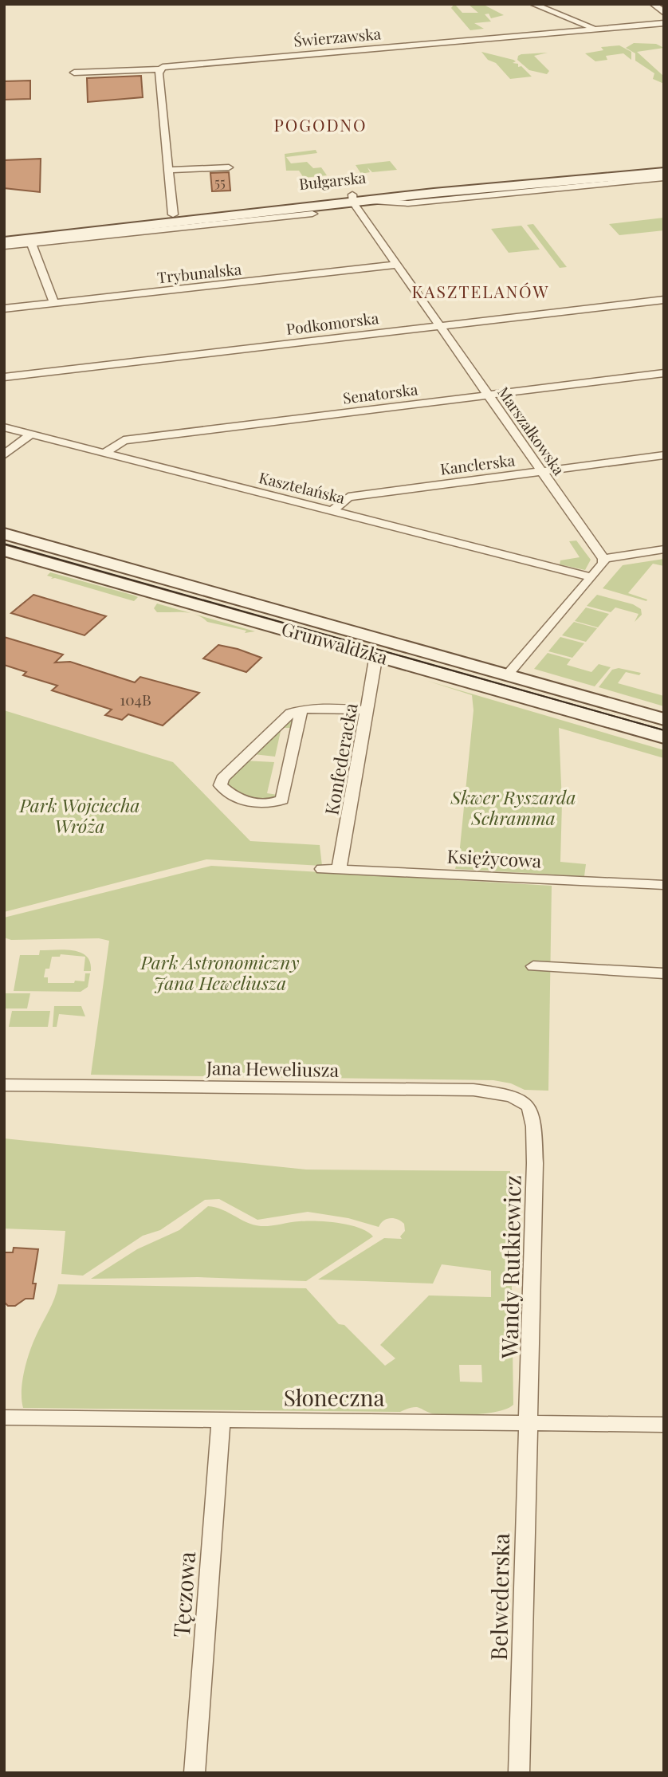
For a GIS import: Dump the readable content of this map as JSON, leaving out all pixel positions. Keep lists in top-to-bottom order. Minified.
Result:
{"streets":{"street":["Świerzawska","Bułgarska","Trybunalska","Podkomorska","Senatorska","Marszałkowska","Kanclerska","Kasztelańska","Grunwaldzka","Konfederacka","Księżycowa","Jana Heweliusza","Wandy Rutkiewicz","Słoneczna","Tęczowa","Belwederska"]},"crossings":[["Bułgarska","Marszałkowska"],["Trybunalska","Marszałkowska"],["Podkomorska","Marszałkowska"],["Senatorska","Marszałkowska"],["Senatorska","Kasztelańska"],["Marszałkowska","Kanclerska"],["Kanclerska","Kasztelańska"],["Grunwaldzka","Konfederacka"],["Konfederacka","Księżycowa"],["Jana Heweliusza","Wandy Rutkiewicz"],["Wandy Rutkiewicz","Słoneczna"],["Wandy Rutkiewicz","Belwederska"],["Słoneczna","Tęczowa"],["Słoneczna","Belwederska"]],"districts":["POGODNO","KASZTELANÓW"],"parks":["Skwer Ryszarda Schramma","Park Wojciecha Wróża","Park Astronomiczny Jana Heweliusza"],"house_numbers":["55","104B"]}
